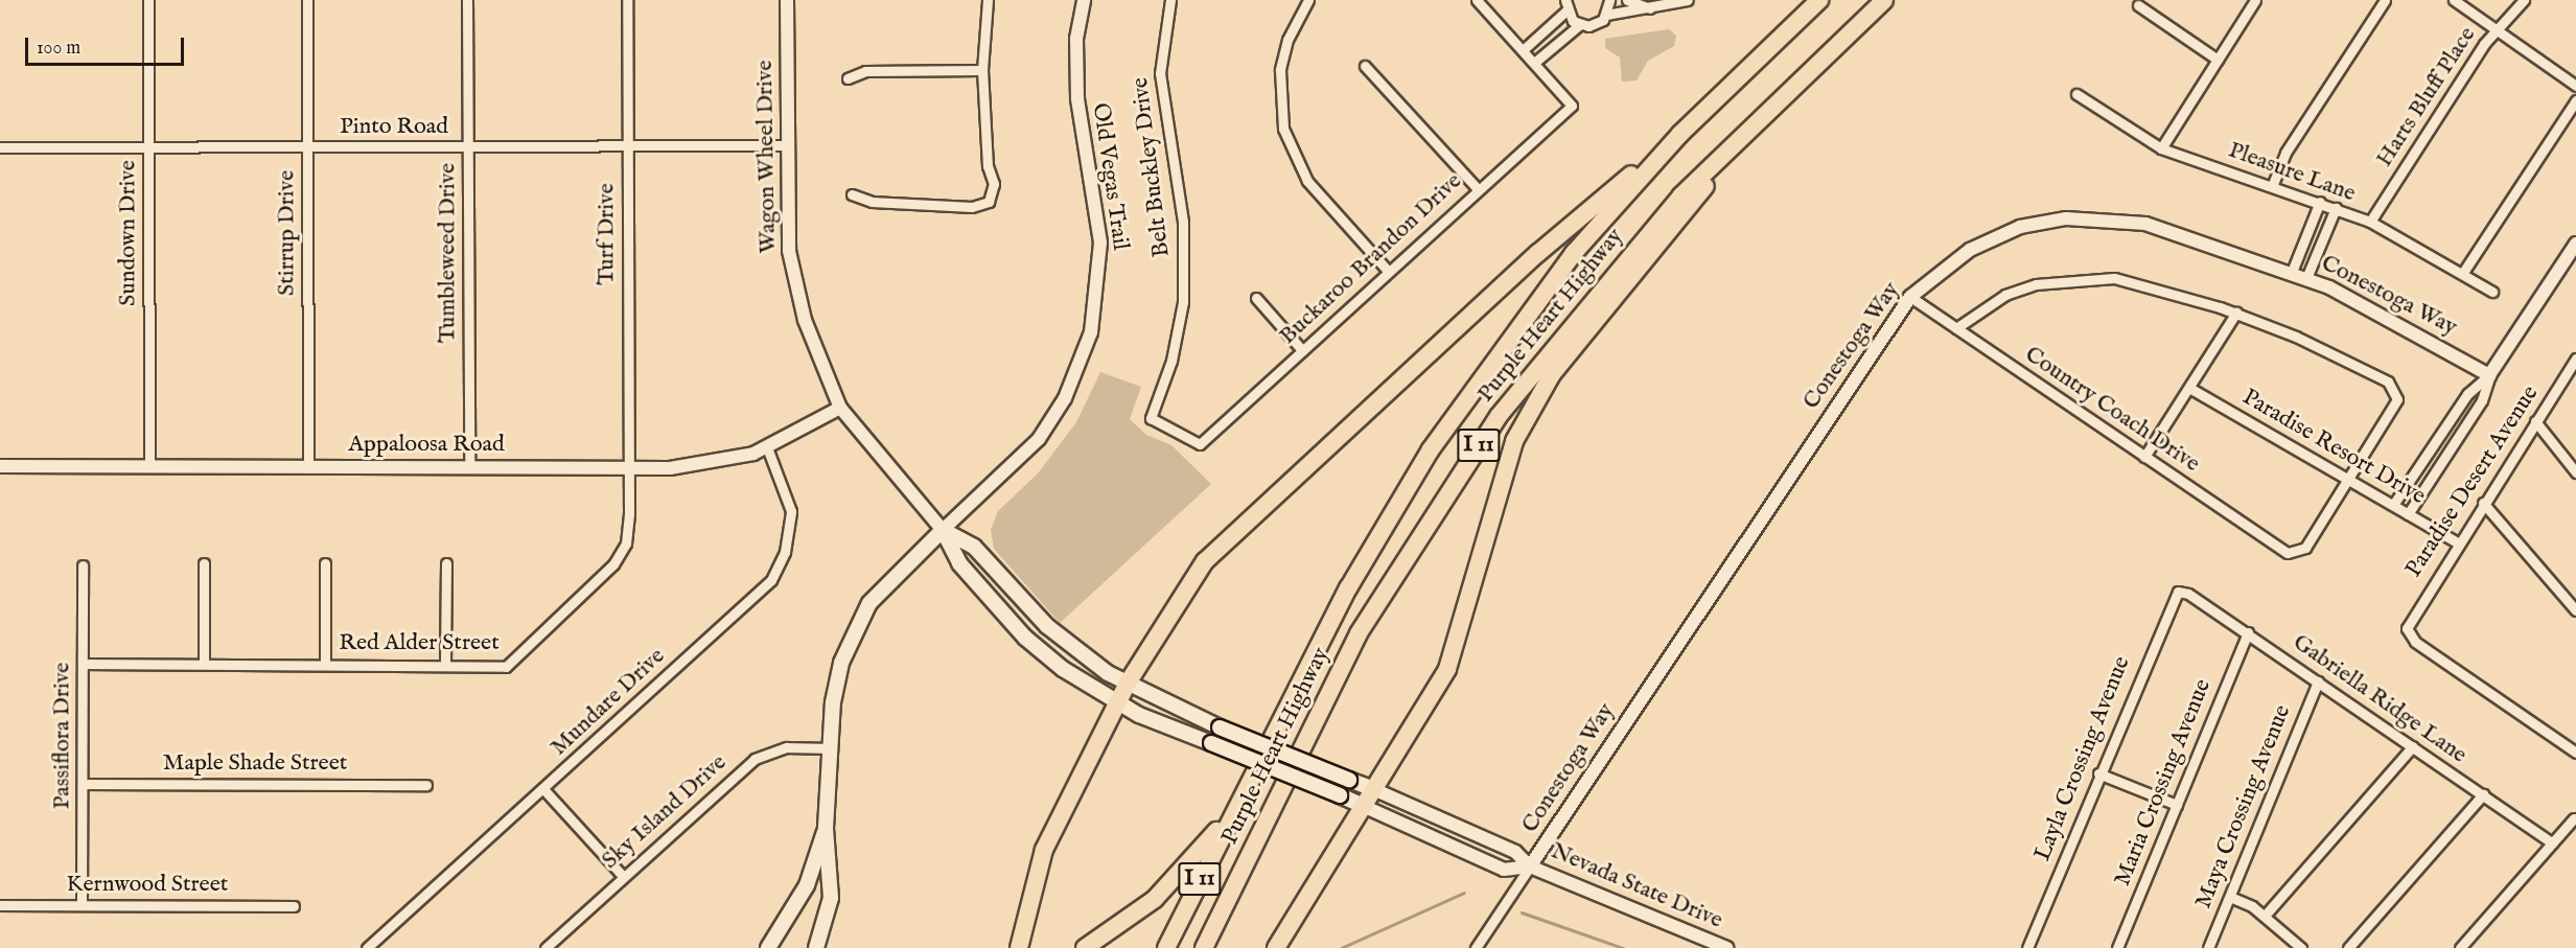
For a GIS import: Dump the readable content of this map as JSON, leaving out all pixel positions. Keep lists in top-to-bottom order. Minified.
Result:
{"streets":{"highway":["Purple Heart Highway","I 11"],"main road":["Wagon Wheel Drive"],"street":["Harts Bluff Place","Pinto Road","Belt Buckley Drive","Pleasure Lane","Old Vegas Trail","Sundown Drive","Stirrup Drive","Turf Drive","Tumbleweed Drive","Buckaroo Brandon Drive","Conestoga Way","Country Coach Drive","Appaloosa Road","Paradise Resort Drive","Paradise Desert Avenue","Red Alder Street","Gabriella Ridge Lane","Mundare Drive","Passiflora Drive","Layla Crossing Avenue","Maple Shade Street","Maria Crossing Avenue","Maya Crossing Avenue","Sky Island Drive","Kernwood Street","Nevada State Drive"]},"crossings":[["Harts Bluff Place","Pleasure Lane"],["Pinto Road","Wagon Wheel Drive"],["Pinto Road","Sundown Drive"],["Pinto Road","Stirrup Drive"],["Pinto Road","Turf Drive"],["Pinto Road","Tumbleweed Drive"],["Wagon Wheel Drive","Old Vegas Trail"],["Wagon Wheel Drive","Appaloosa Road"],["Wagon Wheel Drive","Nevada State Drive"],["Belt Buckley Drive","Buckaroo Brandon Drive"],["Sundown Drive","Appaloosa Road"],["Stirrup Drive","Appaloosa Road"],["Turf Drive","Appaloosa Road"],["Turf Drive","Red Alder Street"],["Tumbleweed Drive","Appaloosa Road"],["Conestoga Way","Country Coach Drive"],["Conestoga Way","Nevada State Drive"],["Country Coach Drive","Paradise Resort Drive"],["Appaloosa Road","Red Alder Street"],["Appaloosa Road","Mundare Drive"],["Paradise Resort Drive","Paradise Desert Avenue"],["Red Alder Street","Passiflora Drive"],["Gabriella Ridge Lane","Layla Crossing Avenue"],["Gabriella Ridge Lane","Maria Crossing Avenue"],["Gabriella Ridge Lane","Maya Crossing Avenue"],["Passiflora Drive","Maple Shade Street"],["Passiflora Drive","Kernwood Street"]],"scale_bar":"100 m"}
